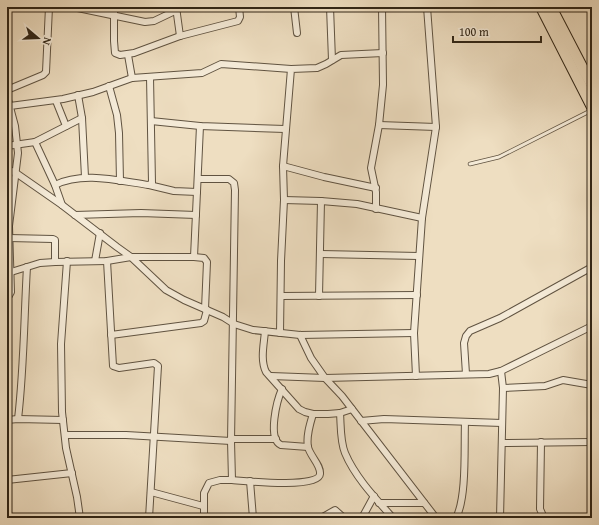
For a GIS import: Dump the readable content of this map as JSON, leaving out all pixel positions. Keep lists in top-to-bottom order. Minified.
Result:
{"scale_bar":"100 m","north":"right"}
